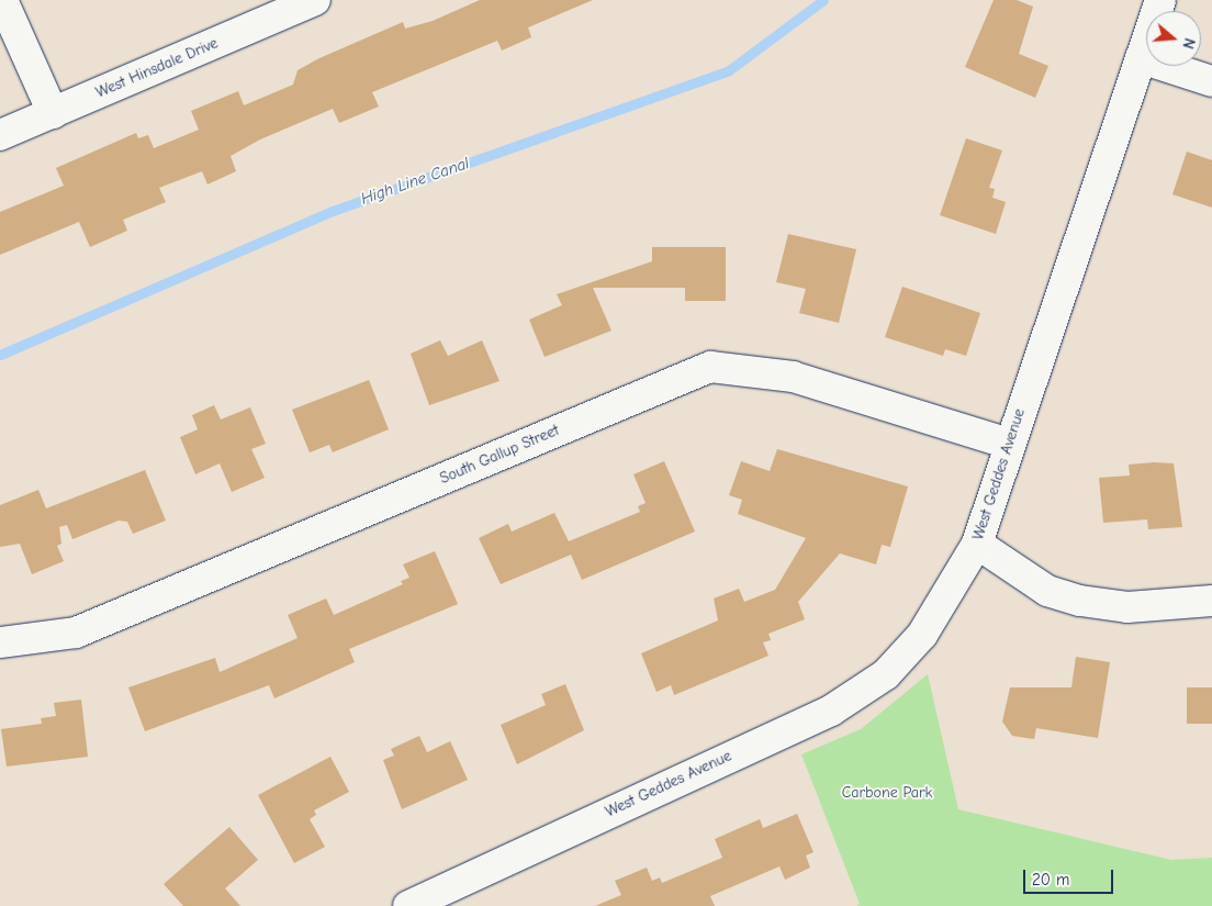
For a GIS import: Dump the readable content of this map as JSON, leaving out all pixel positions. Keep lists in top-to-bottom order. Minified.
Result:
{"streets":{"street":["West Hinsdale Drive","South Gallup Street","West Geddes Avenue"]},"crossings":[["South Gallup Street","West Geddes Avenue"]],"water":["High Line Canal"],"parks":["Carbone Park"],"scale_bar":"20 m","north":"right"}
